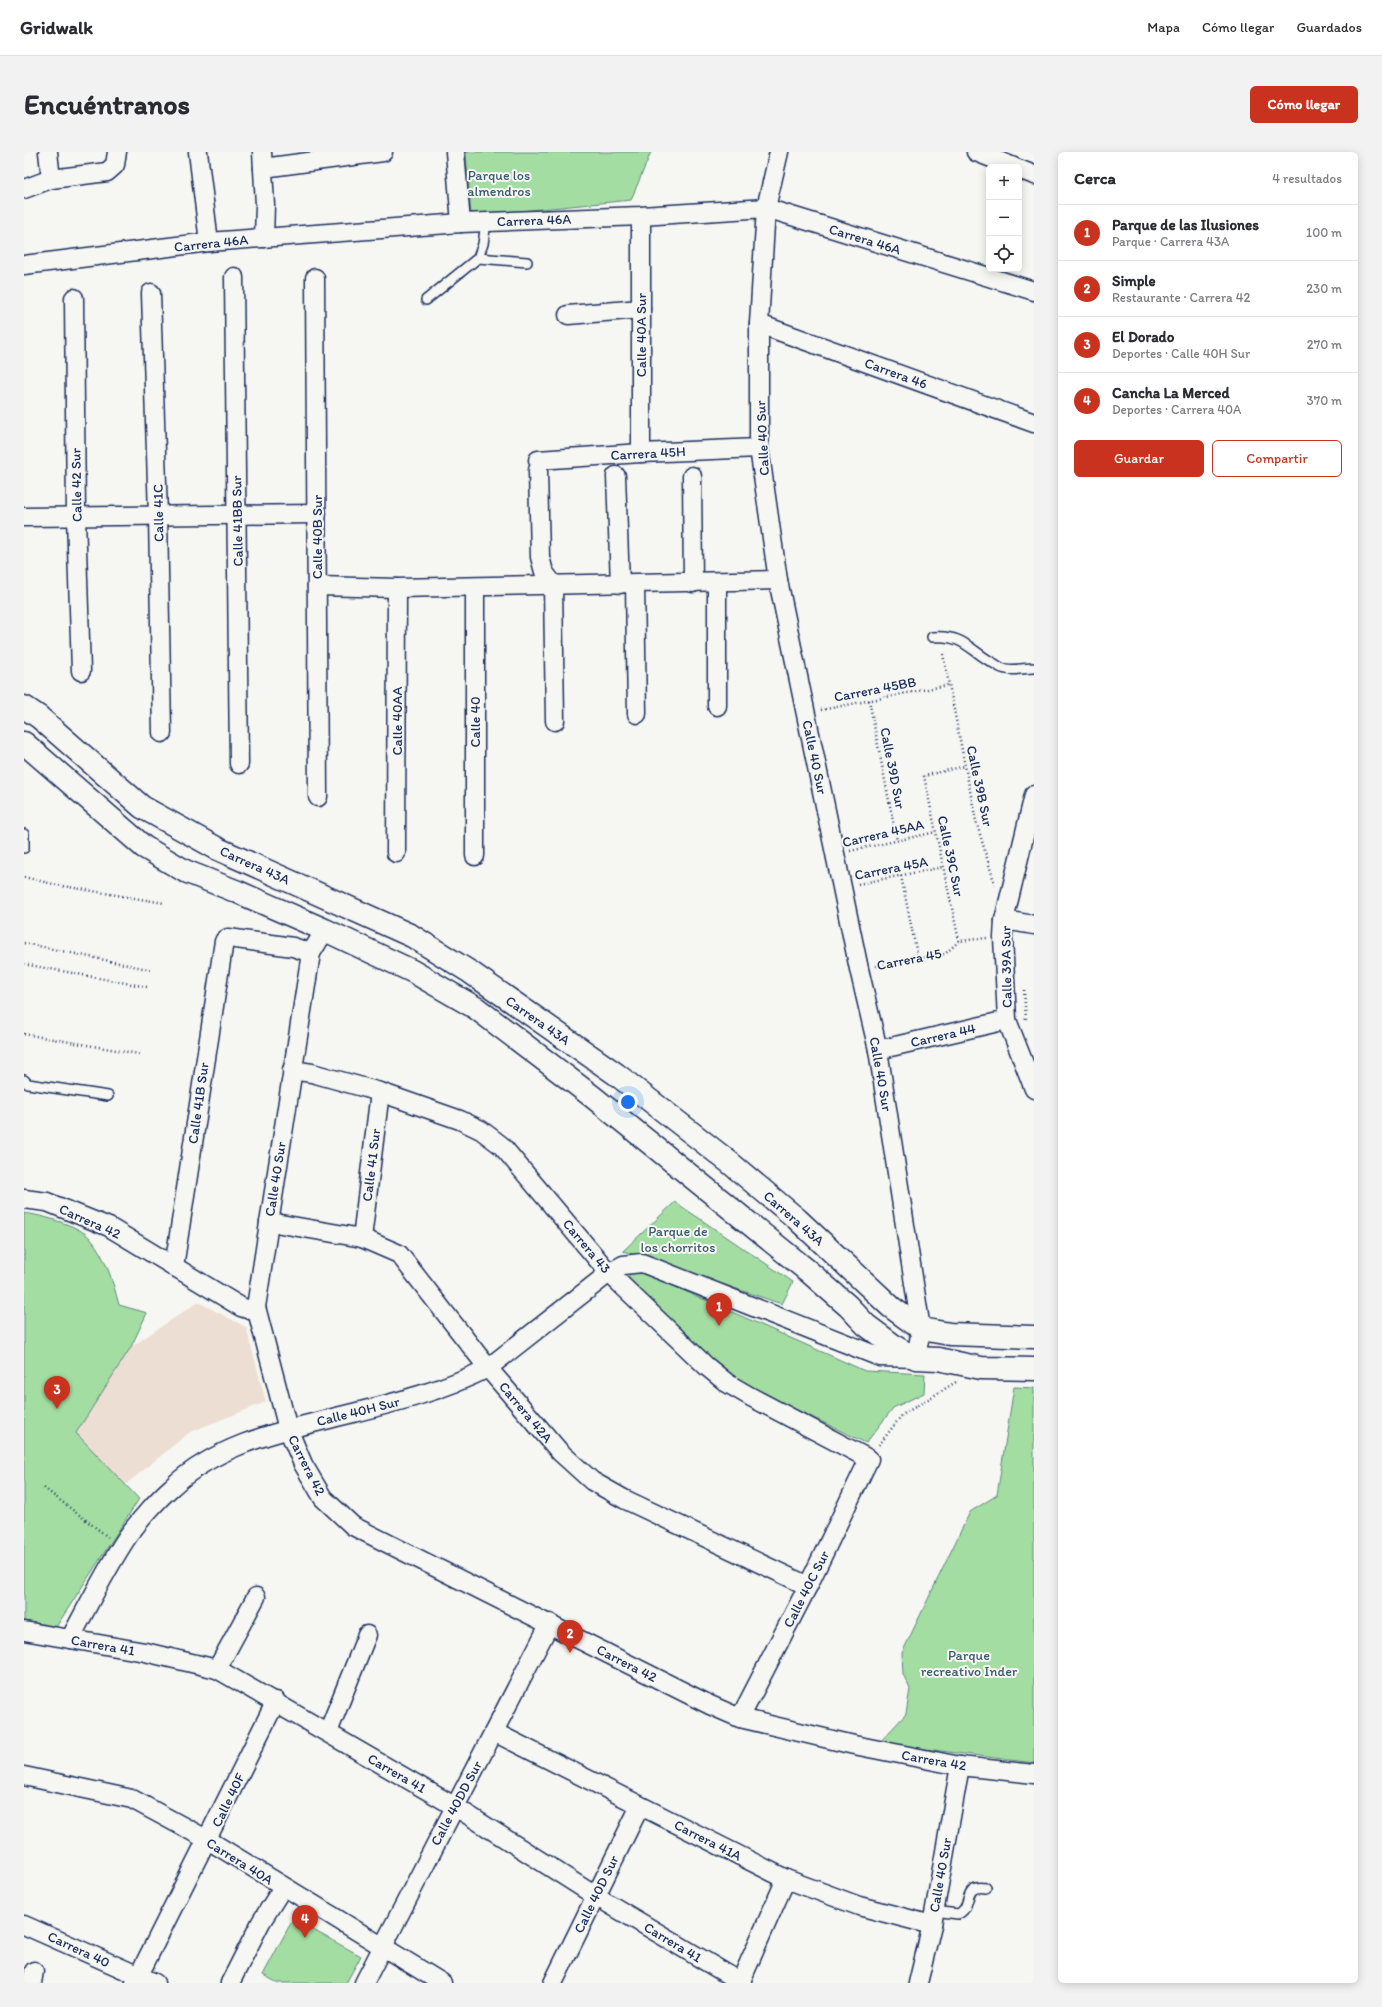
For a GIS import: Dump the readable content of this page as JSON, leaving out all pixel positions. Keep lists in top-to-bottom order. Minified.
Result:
{"streets":{"main road":["Carrera 43A"],"street":["Carrera 46A","Calle 40A Sur","Carrera 46","Calle 40 Sur","Carrera 45H","Calle 42 Sur","Calle 41C","Calle 41BB Sur","Calle 40B Sur","Calle 40AA","Calle 40","Calle 39A Sur","Carrera 44","Calle 41B Sur","Calle 41 Sur","Carrera 42","Carrera 43","Calle 40H Sur","Carrera 42A","Calle 40C Sur","Carrera 41","Calle 40F","Calle 40DD Sur","Carrera 41A","Carrera 40A","Calle 40D Sur","Carrera 40"],"path":["Carrera 45BB","Calle 39D Sur","Calle 39B Sur","Carrera 45AA","Calle 39C Sur","Carrera 45A","Carrera 45"]},"crossings":[["Carrera 46A","Calle 40A Sur"],["Carrera 46A","Calle 40 Sur"],["Calle 40A Sur","Carrera 45H"],["Carrera 46","Calle 40 Sur"],["Calle 40 Sur","Carrera 45H"],["Calle 40 Sur","Carrera 45BB"],["Calle 40 Sur","Carrera 45AA"],["Calle 40 Sur","Carrera 43A"],["Calle 40 Sur","Carrera 45A"],["Calle 40 Sur","Carrera 45"],["Calle 40 Sur","Carrera 44"],["Calle 40 Sur","Calle 41B Sur"],["Calle 40 Sur","Carrera 42"],["Calle 40 Sur","Carrera 43"],["Calle 40 Sur","Calle 40H Sur"],["Calle 40 Sur","Carrera 42A"],["Calle 40 Sur","Carrera 41A"],["Carrera 45BB","Calle 39D Sur"],["Carrera 45BB","Calle 39B Sur"],["Calle 39D Sur","Carrera 45AA"],["Calle 39B Sur","Calle 39C Sur"],["Carrera 45AA","Calle 39C Sur"],["Calle 39C Sur","Carrera 45A"],["Calle 39C Sur","Carrera 45"],["Carrera 43A","Carrera 43"],["Carrera 43A","Calle 40H Sur"],["Carrera 45","Calle 39A Sur"],["Calle 39A Sur","Carrera 44"],["Calle 41B Sur","Carrera 42"],["Calle 41 Sur","Carrera 43"],["Calle 41 Sur","Carrera 42A"],["Carrera 42","Calle 40H Sur"],["Carrera 42","Calle 40C Sur"],["Carrera 42","Calle 40DD Sur"],["Carrera 43","Calle 40H Sur"],["Carrera 43","Calle 40C Sur"],["Calle 40H Sur","Carrera 42A"],["Calle 40H Sur","Carrera 41"],["Carrera 42A","Calle 40C Sur"],["Carrera 41","Calle 40F"],["Carrera 41","Calle 40DD Sur"],["Carrera 41","Calle 40D Sur"],["Calle 40F","Carrera 40A"],["Calle 40F","Carrera 40"],["Calle 40DD Sur","Carrera 41A"],["Calle 40DD Sur","Carrera 40A"],["Carrera 41A","Calle 40D Sur"]],"parks":["Parque los almendros","Parque de los chorritos","Parque recreativo Inder"],"page":{"header":"Gridwalk","nav":["Mapa","Cómo llegar","Guardados"],"buttons":["Cómo llegar",["Guardar","Compartir"]],"title":"Encuéntranos","heading":["Cerca","4 resultados"],"map_buttons":["+","−"],"list":[{"mark":"1","name":"Parque de las Ilusiones","note":"Parque · Carrera 43A","value":"100 m"},{"mark":"2","name":"Simple","note":"Restaurante · Carrera 42","value":"230 m"},{"mark":"3","name":"El Dorado","note":"Deportes · Calle 40H Sur","value":"270 m"},{"mark":"4","name":"Cancha La Merced","note":"Deportes · Carrera 40A","value":"370 m"}],"pins":["1","3","2","4"]}}
